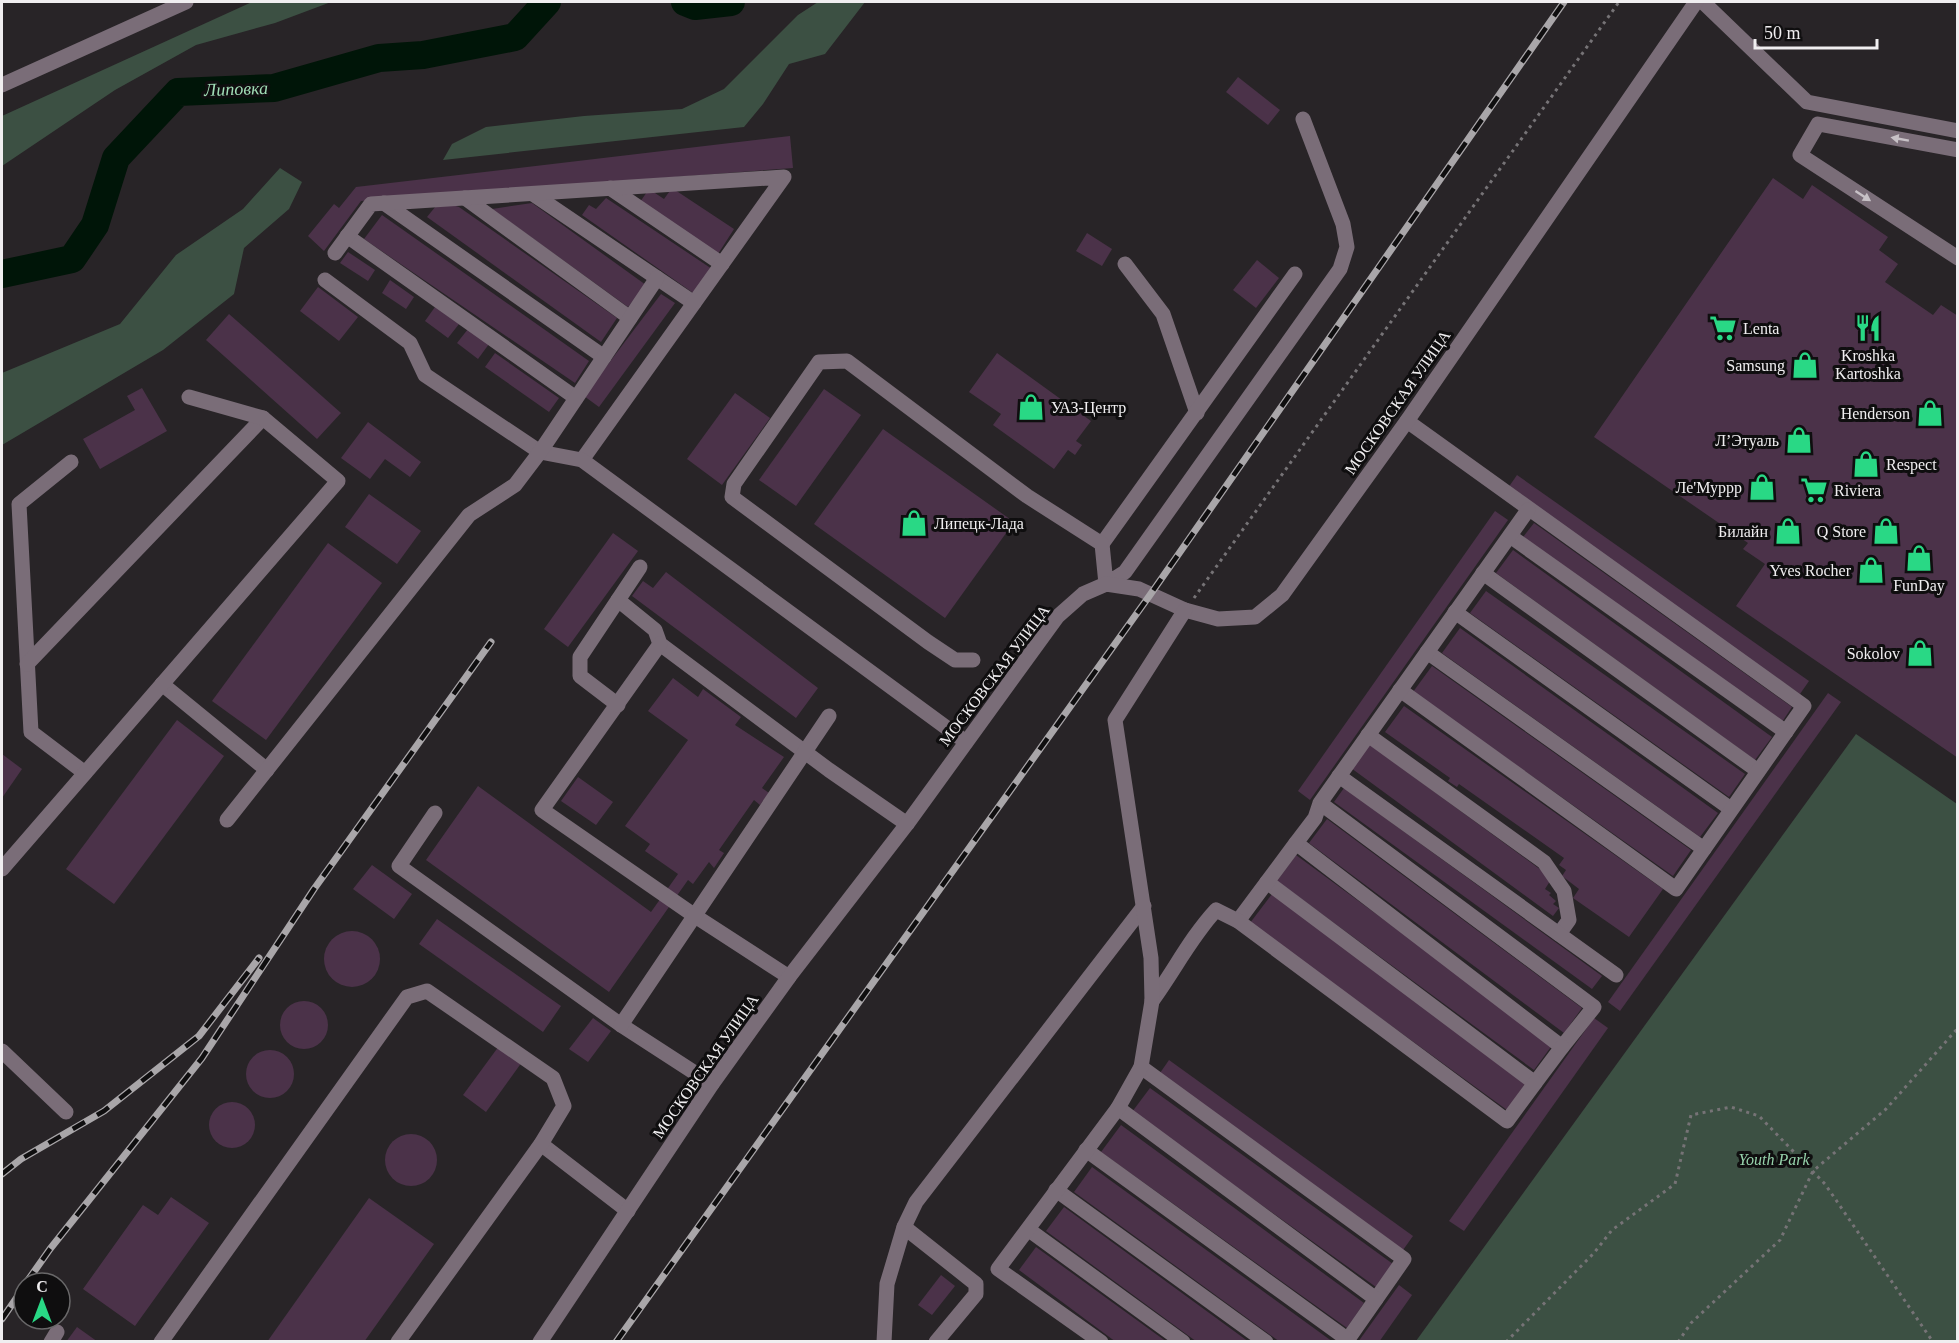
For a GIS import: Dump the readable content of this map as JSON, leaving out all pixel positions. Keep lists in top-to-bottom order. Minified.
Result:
{"streets":{"street":["МОСКОВСКАЯ УЛИЦА"]},"water":["Липовка"],"parks":["Youth Park"],"places":{"supermarket":["Lenta","Riviera"],"restaurant":["Kroshka Kartoshka"],"shop":["Samsung","УАЗ-Центр","Henderson","Л’Этуаль","Respect","Ле'Муррр","Липецк-Лада","Билайн","Q Store","FunDay","Yves Rocher","Sokolov"]},"scale_bar":"50 m","north":"top"}
